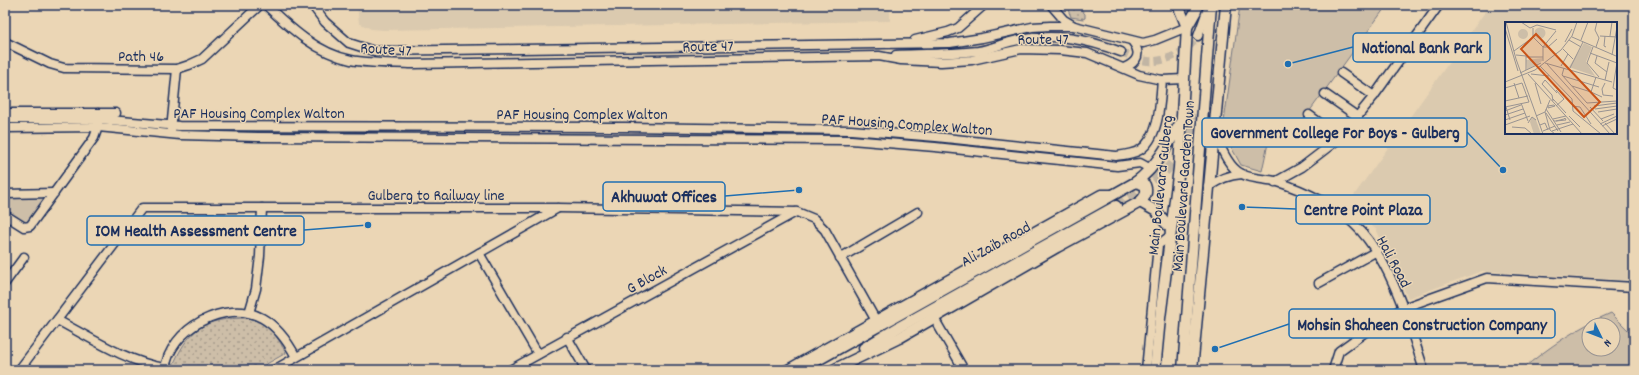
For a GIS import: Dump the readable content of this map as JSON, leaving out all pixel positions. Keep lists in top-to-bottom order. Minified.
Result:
{"streets":{"main road":["Main Boulevard Gulberg","Main Boulevard Garden Town","Ali Zaib Road"],"street":["Route 47","Path 46","PAF Housing Complex Walton","Gulberg to Railway line","Hali Road","G Block"]},"crossings":[["Route 47","PAF Housing Complex Walton"],["Route 47","Main Boulevard Gulberg"],["PAF Housing Complex Walton","Ali Zaib Road"],["Main Boulevard Gulberg","Ali Zaib Road"],["Gulberg to Railway line","G Block"]],"places":["National Bank Park","Government College For Boys - Gulberg","Akhuwat Offices","Centre Point Plaza","IOM Health Assessment Centre","Mohsin Shaheen Construction Company"],"north":"bottom right"}
